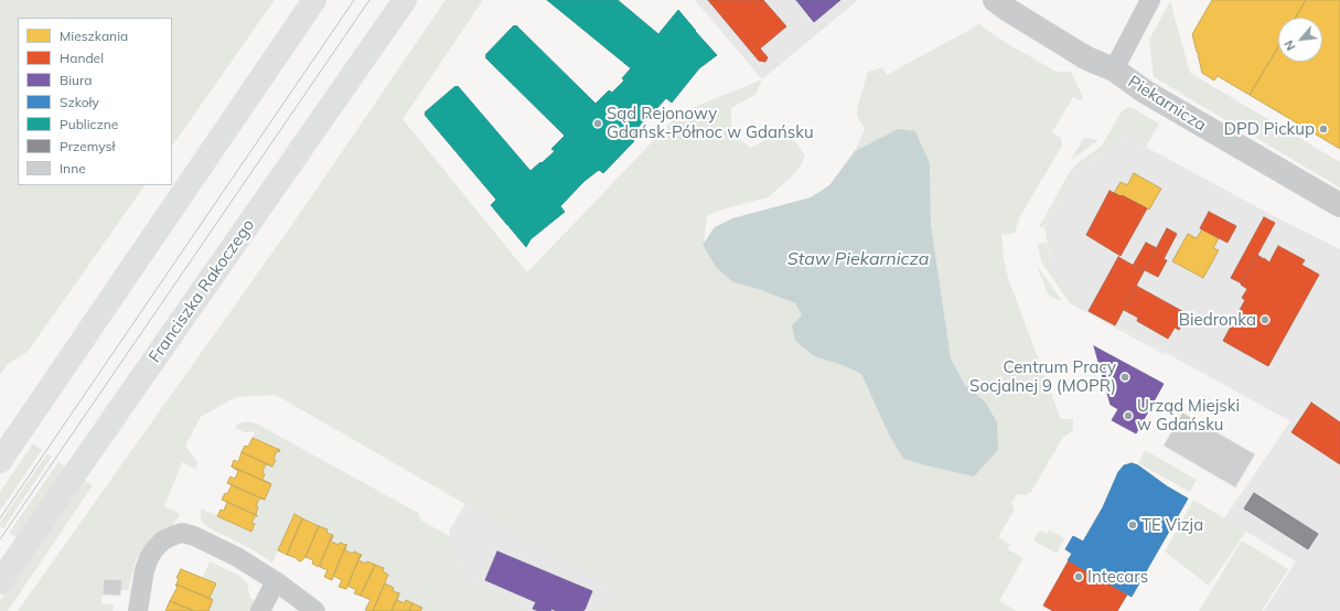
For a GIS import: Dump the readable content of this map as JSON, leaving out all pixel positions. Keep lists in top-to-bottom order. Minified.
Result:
{"streets":{"main road":["Franciszka Rakoczego"],"street":["Piekarnicza"]},"water":["Staw Piekarnicza"],"places":["Sąd Rejonowy Gdańsk-Północ w Gdańsku","DPD Pickup","Biedronka","Centrum Pracy Socjalnej 9 (MOPR)","Urząd Miejski w Gdańsku","TE Vizja","Intecars"],"legend":["Mieszkania","Handel","Biura","Szkoły","Publiczne","Przemysł","Inne"],"north":"bottom left"}
